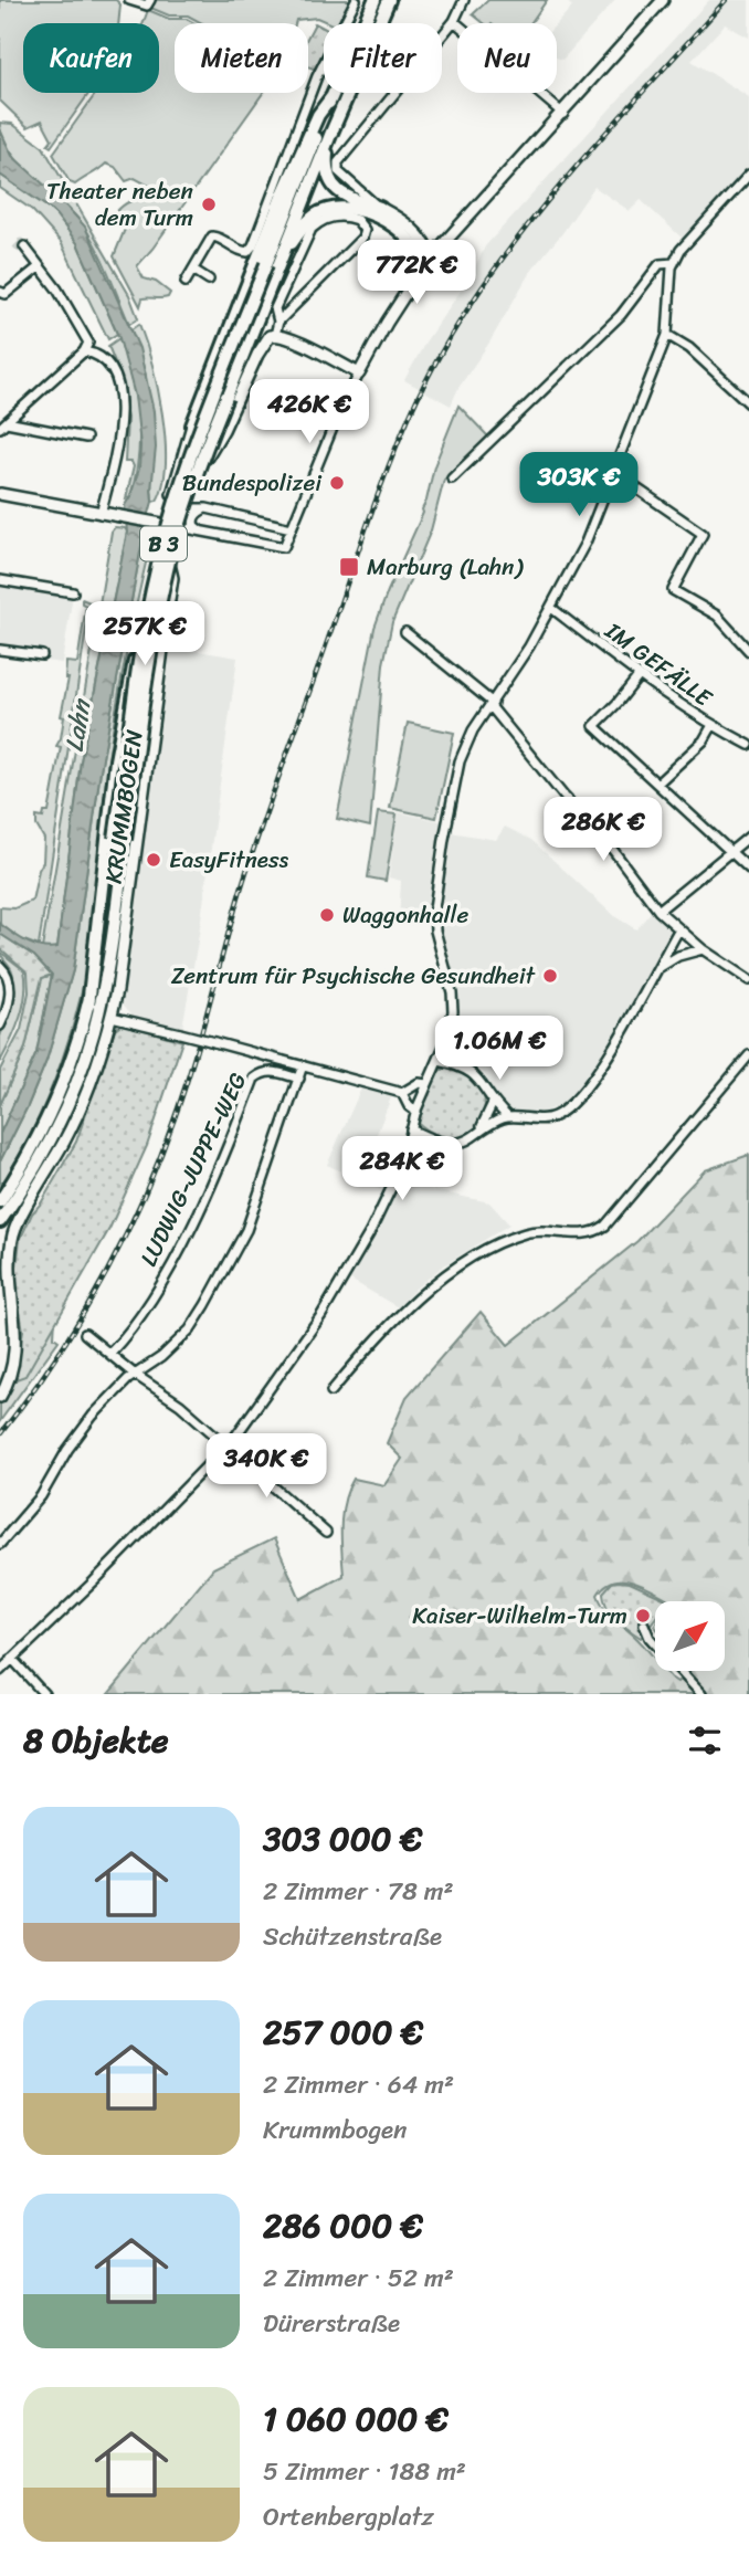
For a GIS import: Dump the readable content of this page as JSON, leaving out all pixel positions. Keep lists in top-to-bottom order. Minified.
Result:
{"streets":{"highway":["B 3"],"main road":["KRUMMBOGEN"],"street":["IM GEFÄLLE","LUDWIG-JUPPE-WEG"]},"crossings":[["B 3","KRUMMBOGEN"]],"water":["Lahn"],"places":{"other":["Theater neben dem Turm","Bundespolizei","EasyFitness","Waggonhalle","Zentrum für Psychische Gesundheit","Kaiser-Wilhelm-Turm"],"transit":["Marburg (Lahn)"]},"north":"top right","page":{"chip":["Kaufen","Mieten","Filter","Neu"],"price":["772K €","426K €","303K €","257K €","286K €","1.06M €","284K €","340K €"],"heading":"8 Objekte","list":[{"name":"303 000 €","note":"2 Zimmer · 78 m² · Schützenstraße"},{"name":"257 000 €","note":"2 Zimmer · 64 m² · Krummbogen"},{"name":"286 000 €","note":"2 Zimmer · 52 m² · Dürerstraße"},{"name":"1 060 000 €","note":"5 Zimmer · 188 m² · Ortenbergplatz"}]}}
